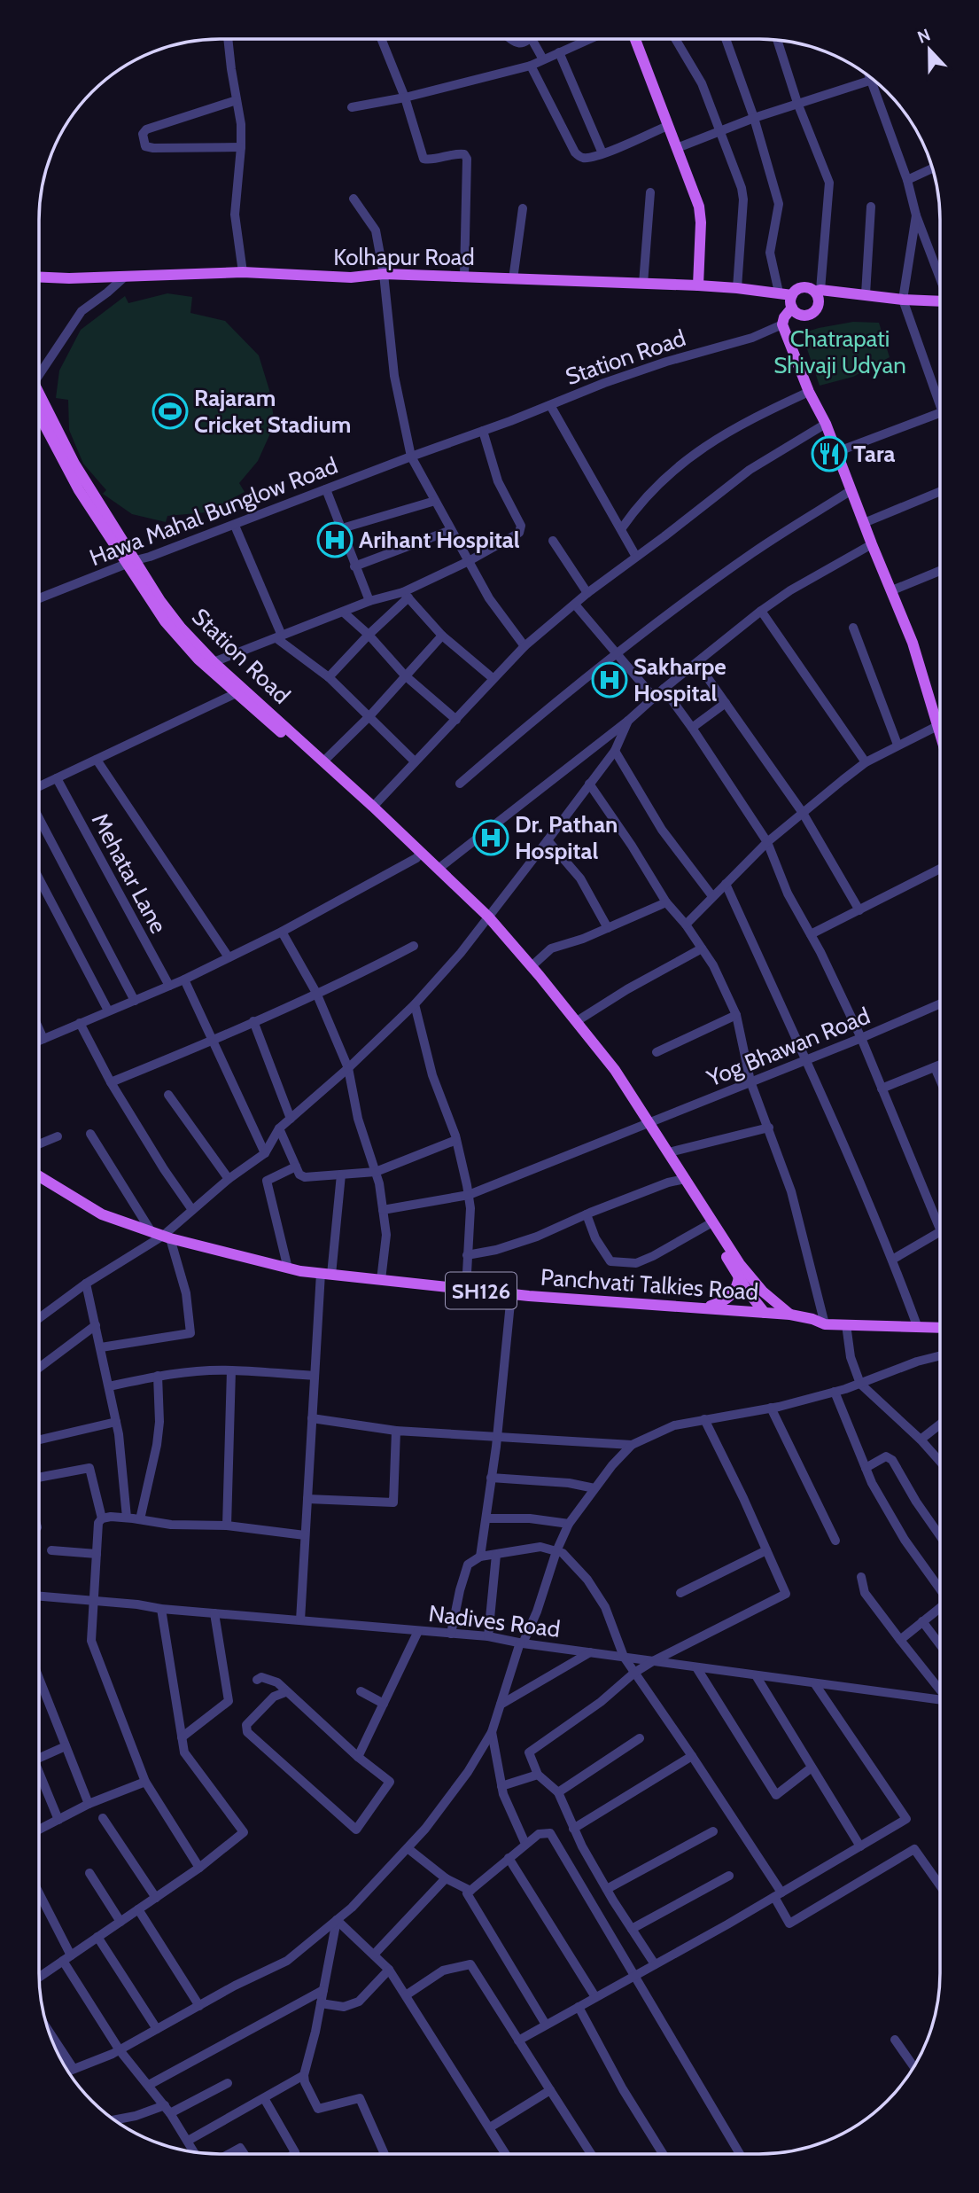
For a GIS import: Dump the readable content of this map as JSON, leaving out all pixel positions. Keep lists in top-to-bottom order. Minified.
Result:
{"streets":{"main road":["Kolhapur Road","Station Road","Panchvati Talkies Road","SH126"],"street":["Hawa Mahal Bunglow Road","Mehatar Lane","Yog Bhawan Road","Nadives Road"]},"crossings":[["Station Road","Hawa Mahal Bunglow Road"]],"parks":["Chatrapati Shivaji Udyan"],"places":{"sports":["Rajaram Cricket Stadium"],"restaurant":["Tara"],"hospital":["Arihant Hospital","Sakharpe Hospital","Dr. Pathan Hospital"]},"north":"top"}
